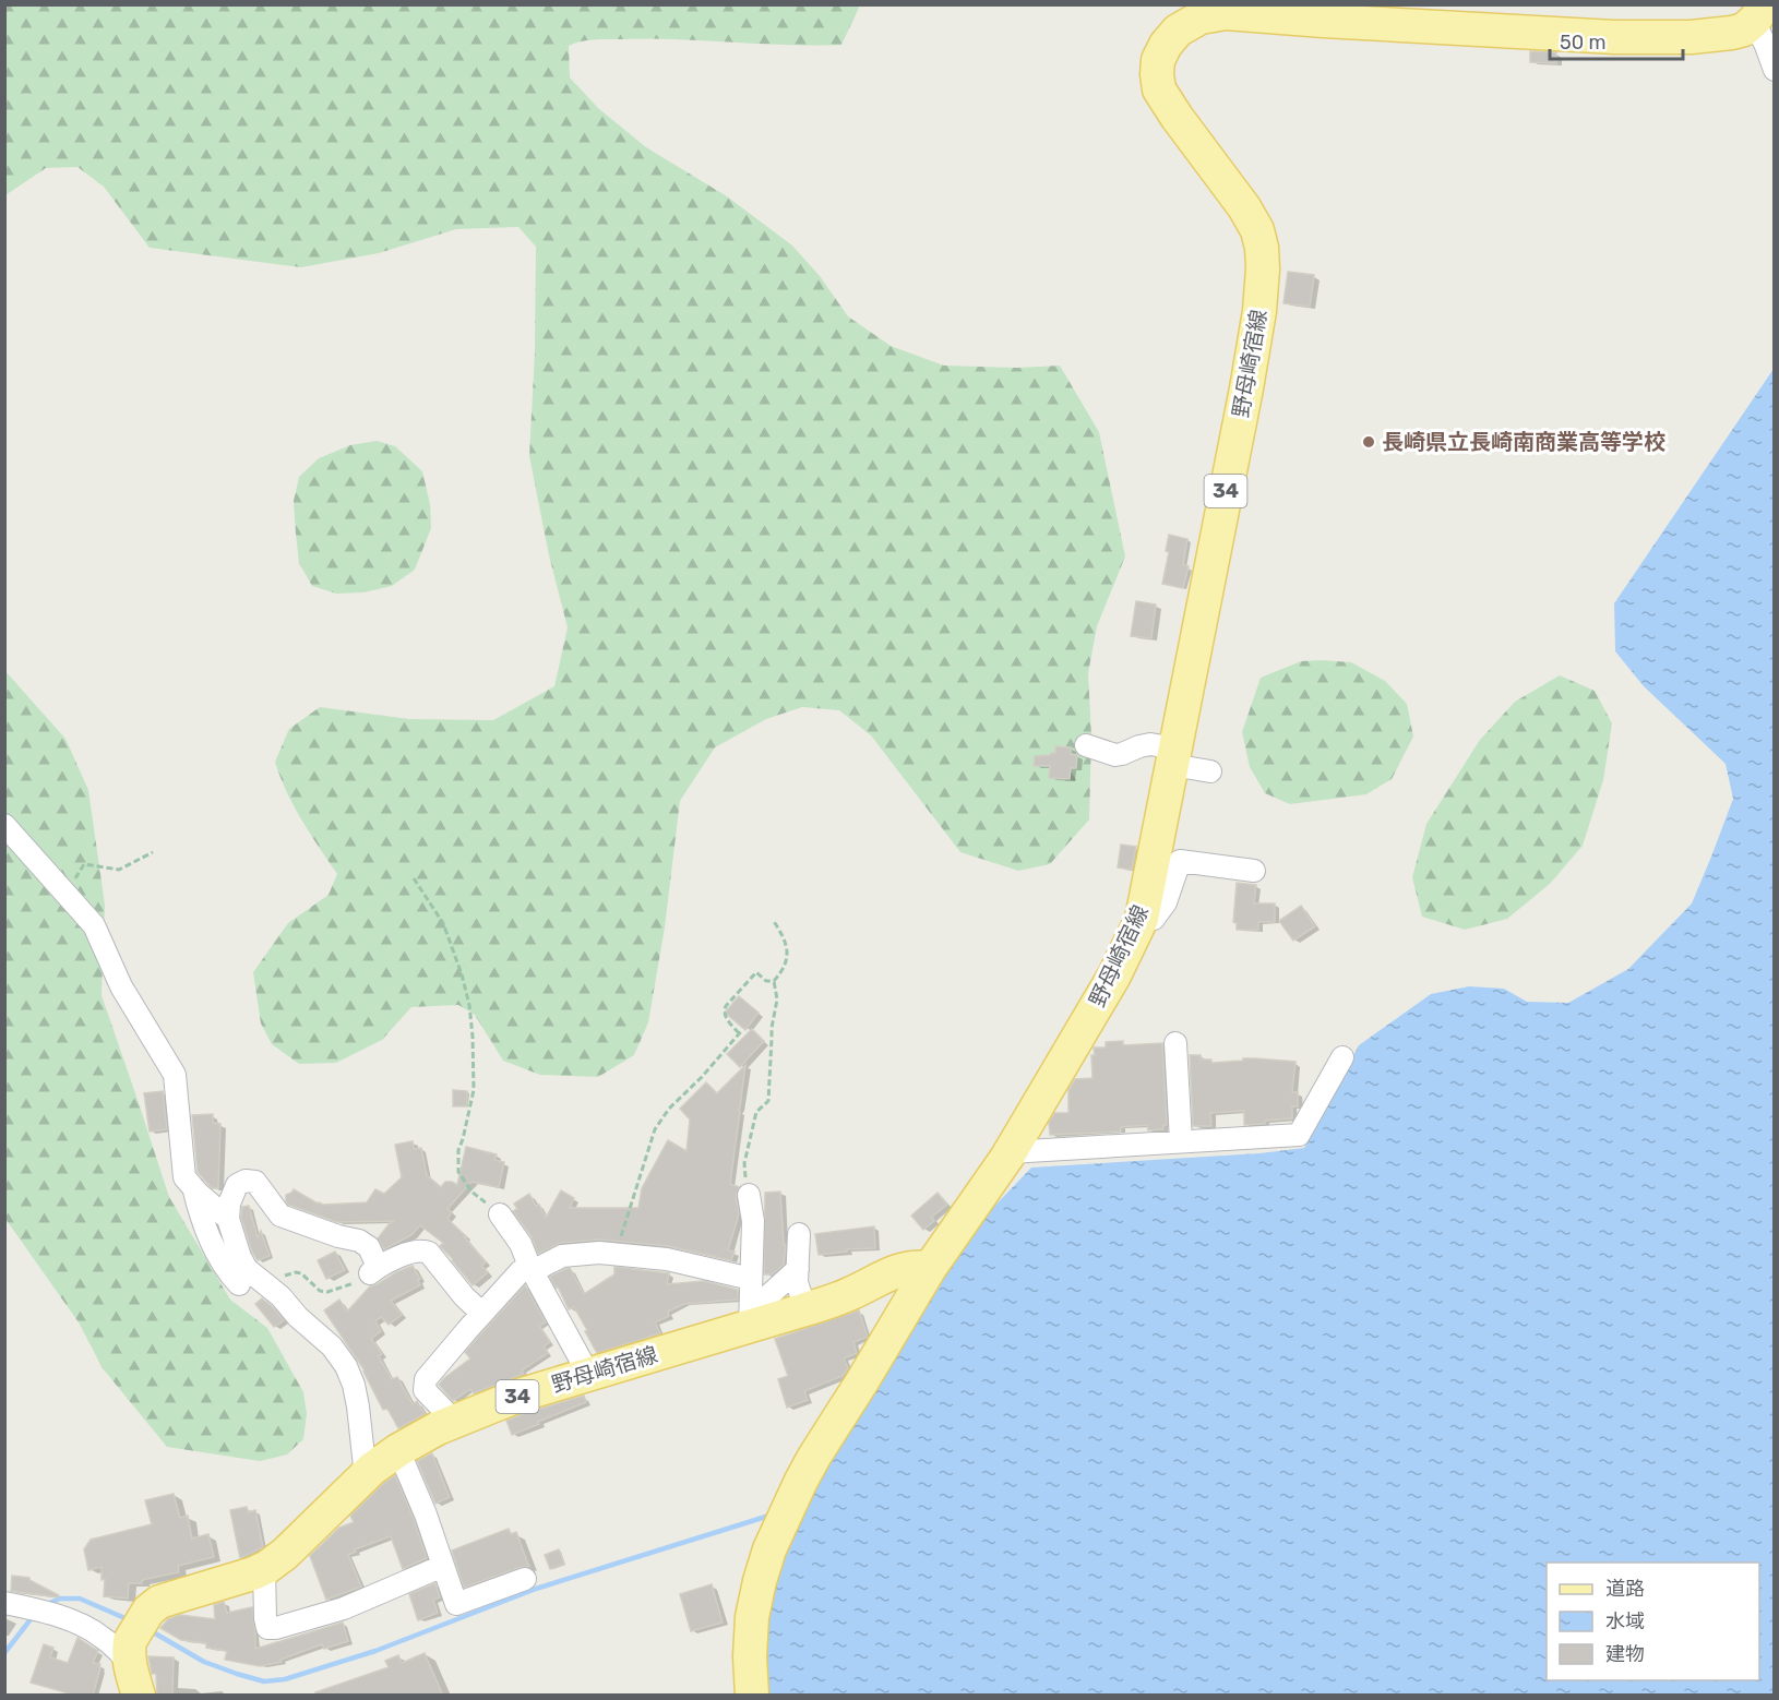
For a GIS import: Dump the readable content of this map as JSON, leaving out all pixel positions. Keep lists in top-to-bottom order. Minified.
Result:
{"streets":{"main road":["野母崎宿線","34"]},"places":["長崎県立長崎南商業高等学校"],"legend":["道路","水域","建物"],"scale_bar":"50 m"}
